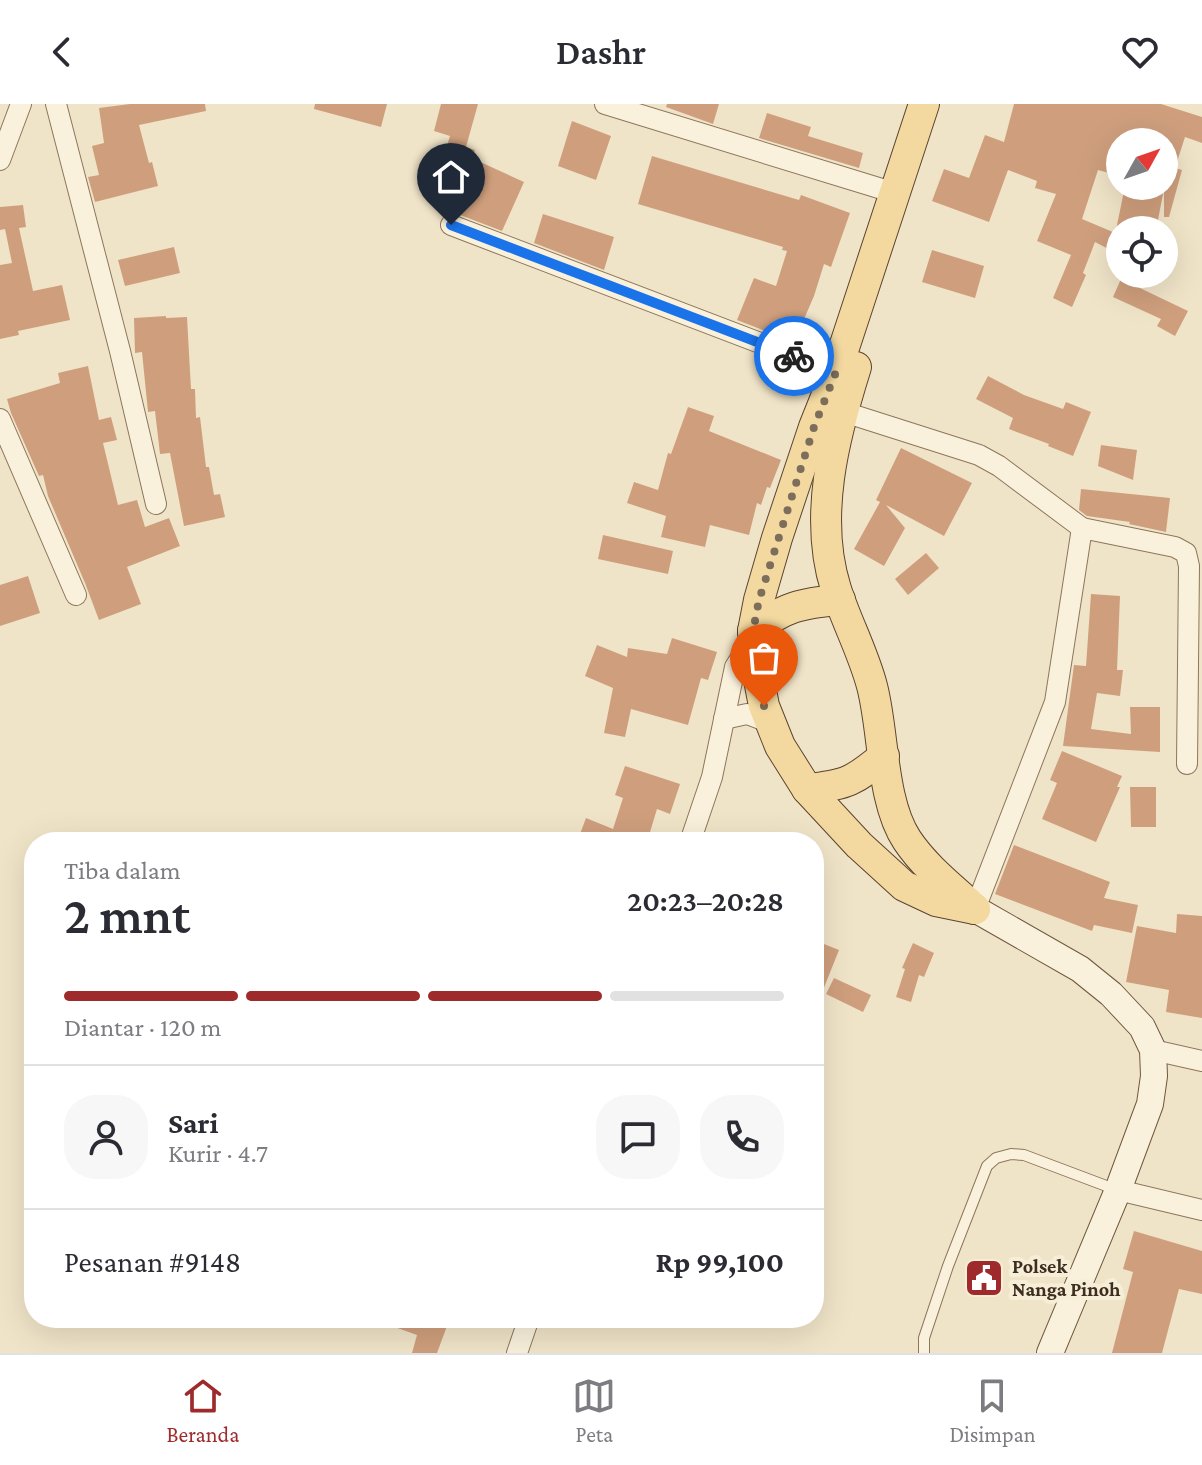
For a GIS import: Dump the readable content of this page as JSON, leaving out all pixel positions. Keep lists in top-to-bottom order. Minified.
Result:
{"places":{"public building":["Polsek Nanga Pinoh"]},"north":"top right","page":{"header":"Dashr","heading":["2 mnt","Tiba dalam","20:23–20:28"],"panel":["Sari","Kurir · 4.7","Pesanan #9148","Rp 99,100"],"bar":"Diantar · 120 m","tabs":["Beranda","Peta","Disimpan"]}}
